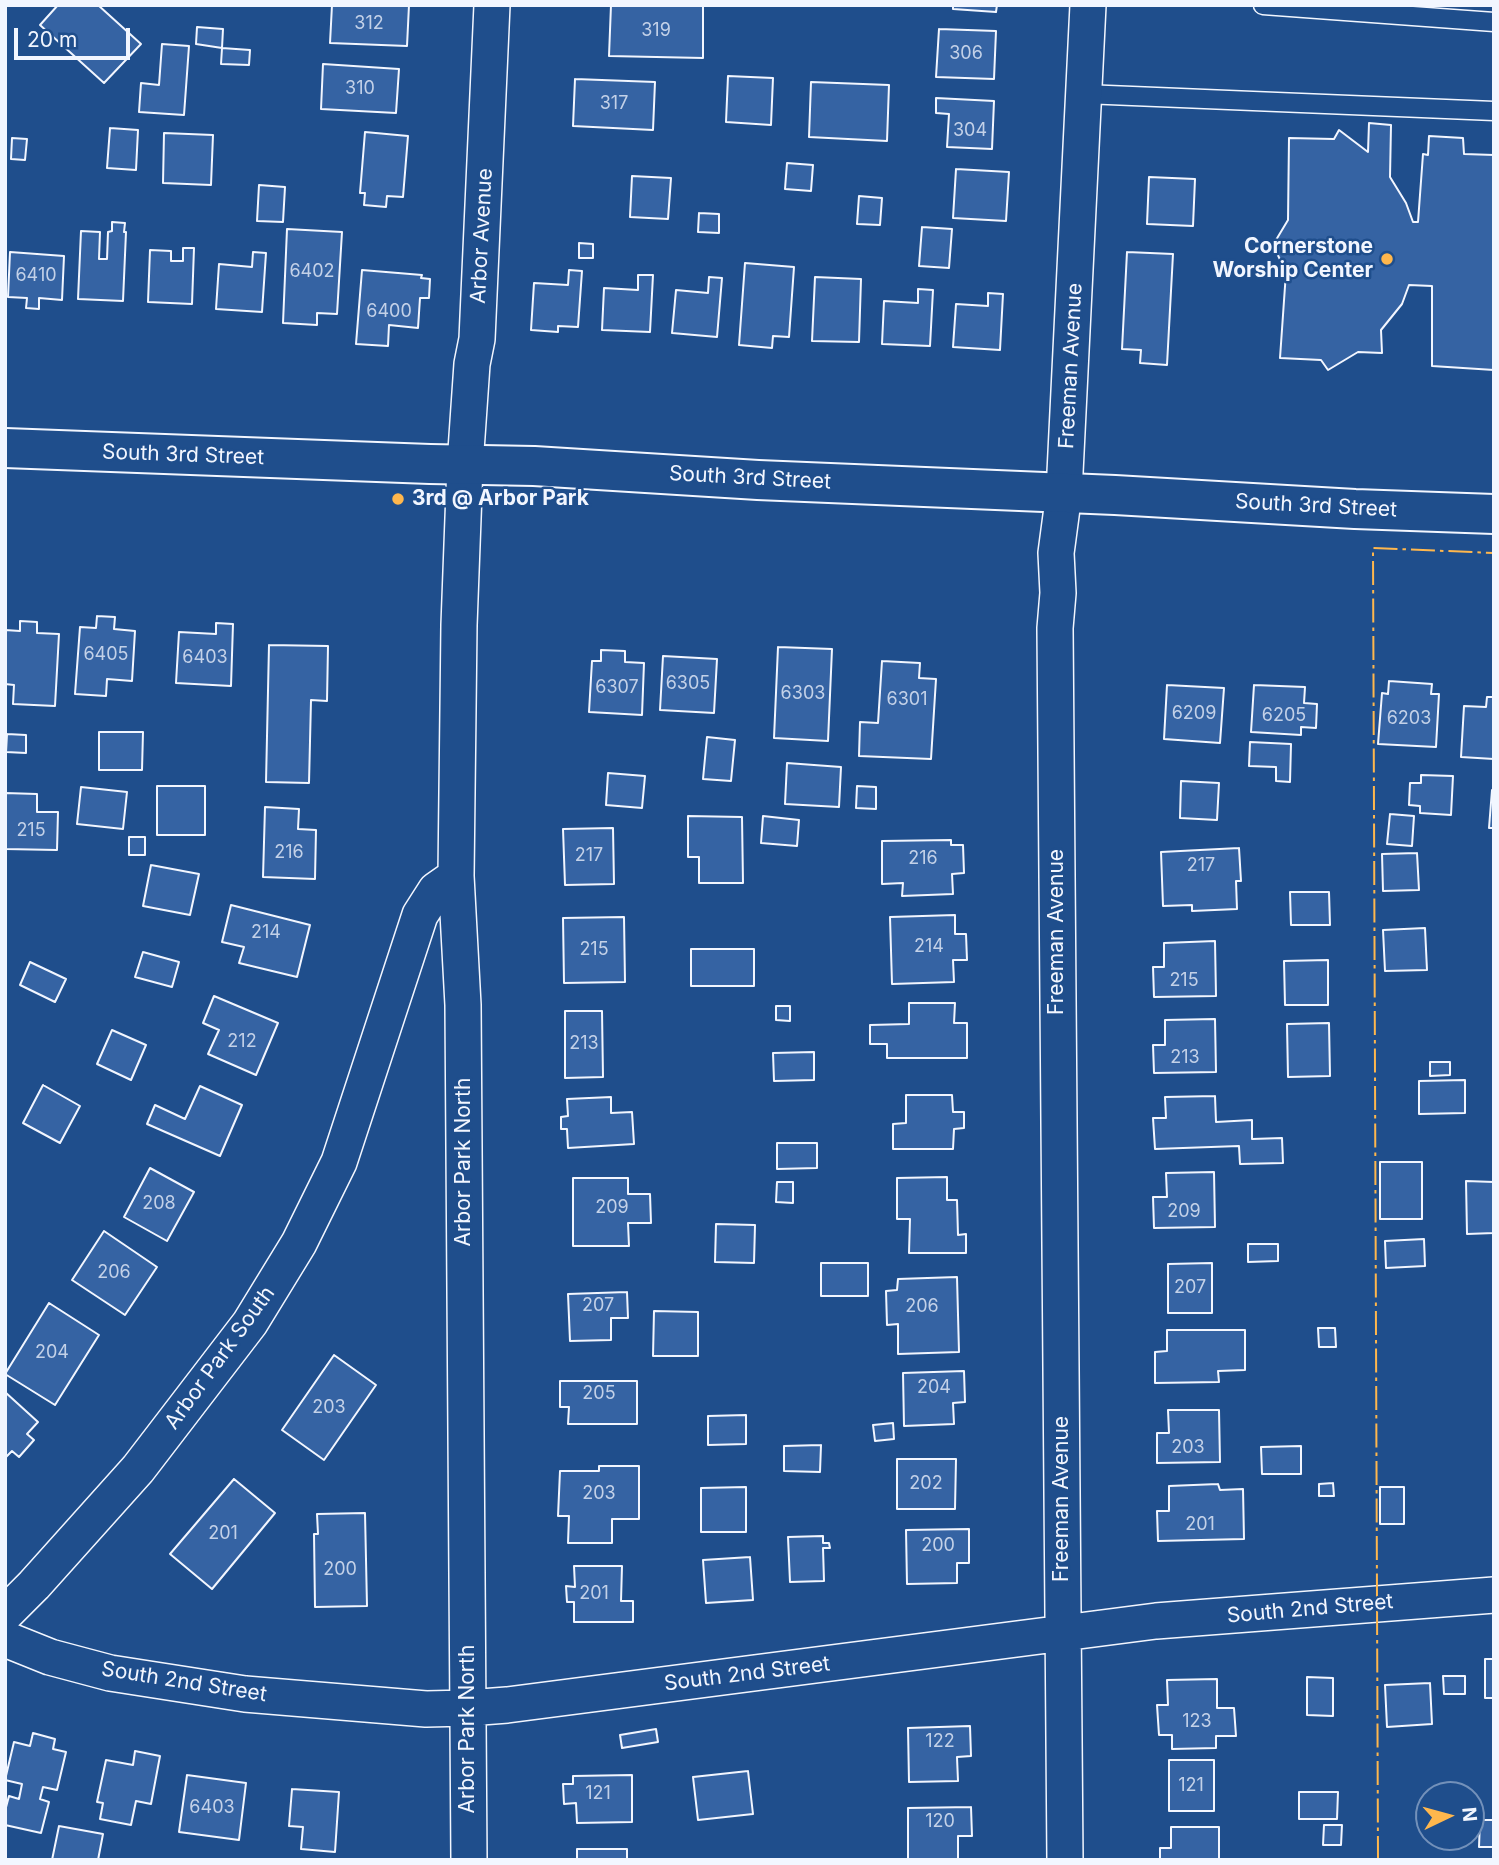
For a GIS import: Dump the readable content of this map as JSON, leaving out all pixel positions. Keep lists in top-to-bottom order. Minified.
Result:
{"streets":{"street":["Arbor Avenue","Freeman Avenue","South 3rd Street","Arbor Park North","Arbor Park South","South 2nd Street"]},"crossings":[["Arbor Avenue","South 3rd Street"],["Arbor Avenue","Arbor Park North"],["Freeman Avenue","South 3rd Street"],["Freeman Avenue","South 2nd Street"],["South 3rd Street","Arbor Park North"],["Arbor Park North","Arbor Park South"],["Arbor Park North","South 2nd Street"]],"places":["Cornerstone Worship Center","3rd @ Arbor Park"],"house_numbers":["312","319","306","310","317","304","6402","6410","6400","6405","6403","6305","6307","6303","6301","6209","6205","6203","215","216","217","216","217","214","214","215","215","212","213","213","208","209","209","206","207","207","206","204","204","205","203","203","202","203","201","201","200","200","201","123","122","121","121","6403","120"],"scale_bar":"20 m","north":"right"}
